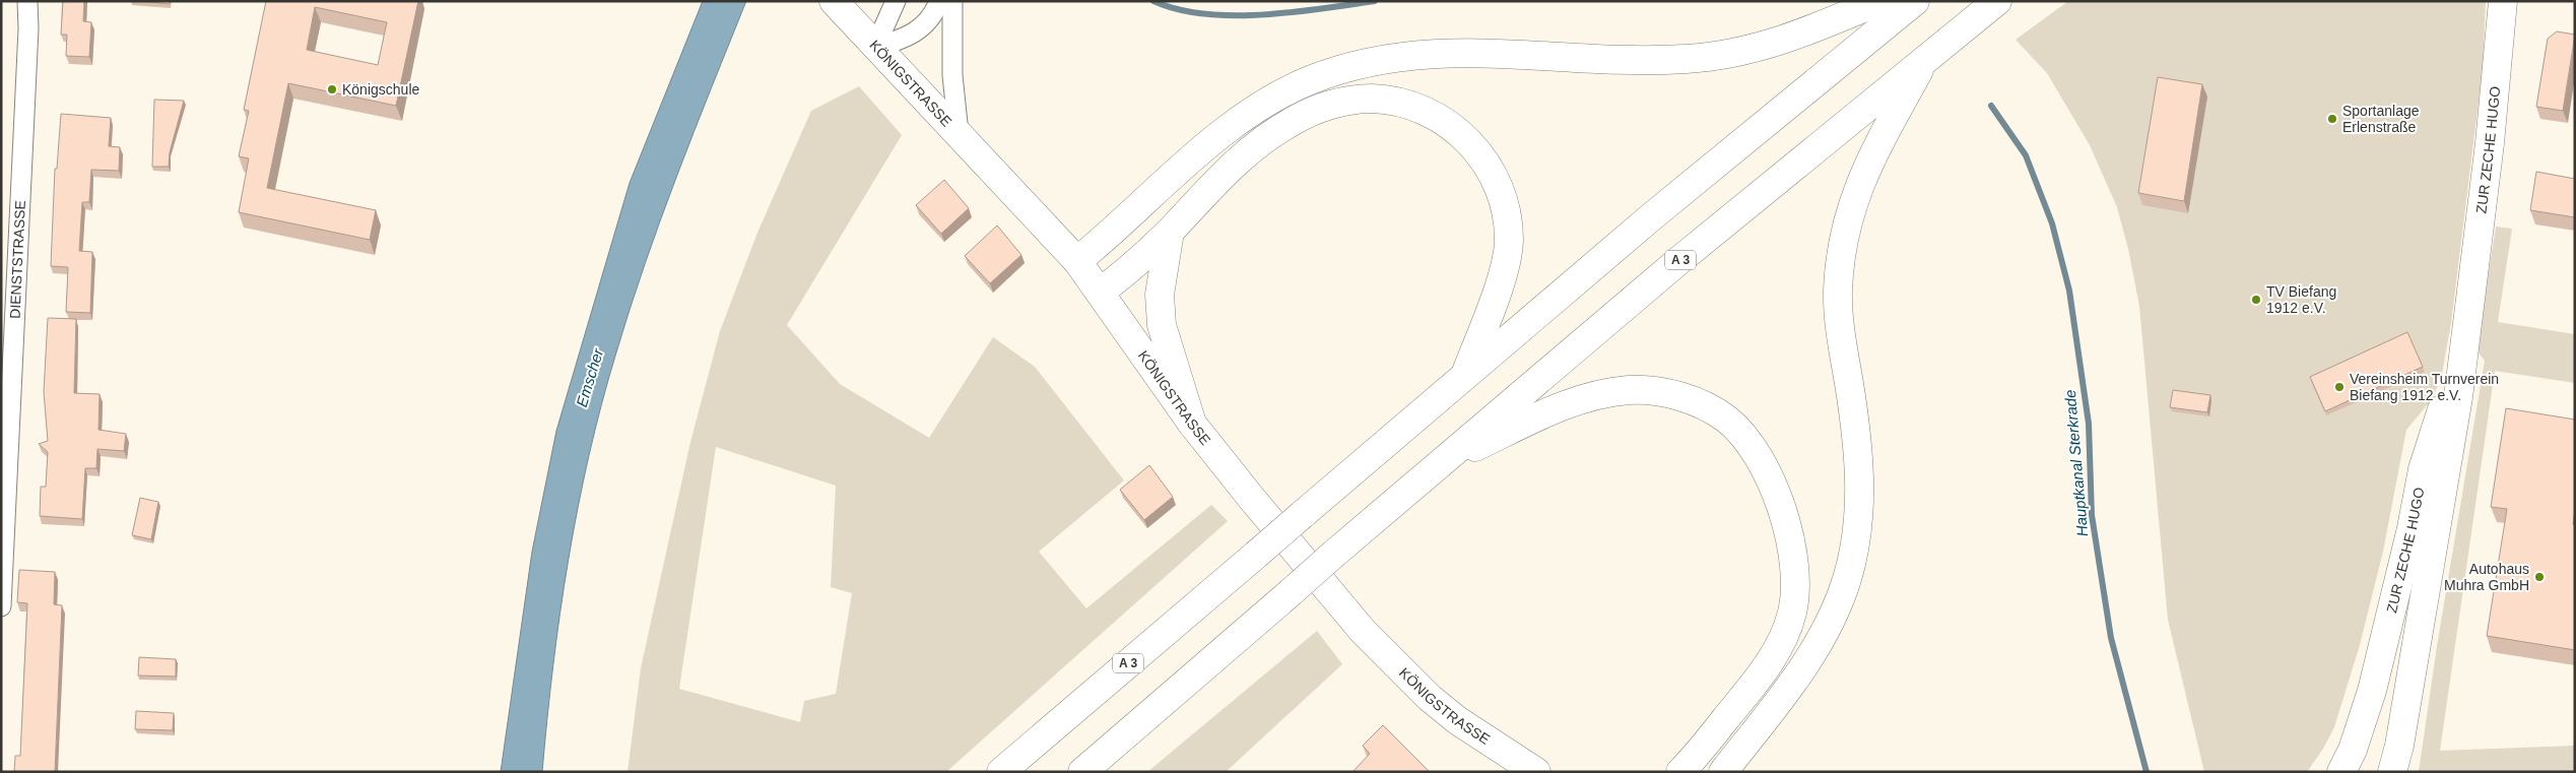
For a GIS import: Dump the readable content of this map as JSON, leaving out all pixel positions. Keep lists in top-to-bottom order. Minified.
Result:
{"streets":{"main road":["KÖNIGSTRASSE","ZUR ZECHE HUGO","A 3"],"street":["DIENSTSTRASSE"]},"water":["Emscher","Hauptkanal Sterkrade"],"places":["Königschule","Sportanlage Erlenstraße","TV Biefang 1912 e.V.","Vereinsheim Turnverein Biefang 1912 e.V.","Autohaus Muhra GmbH"]}
